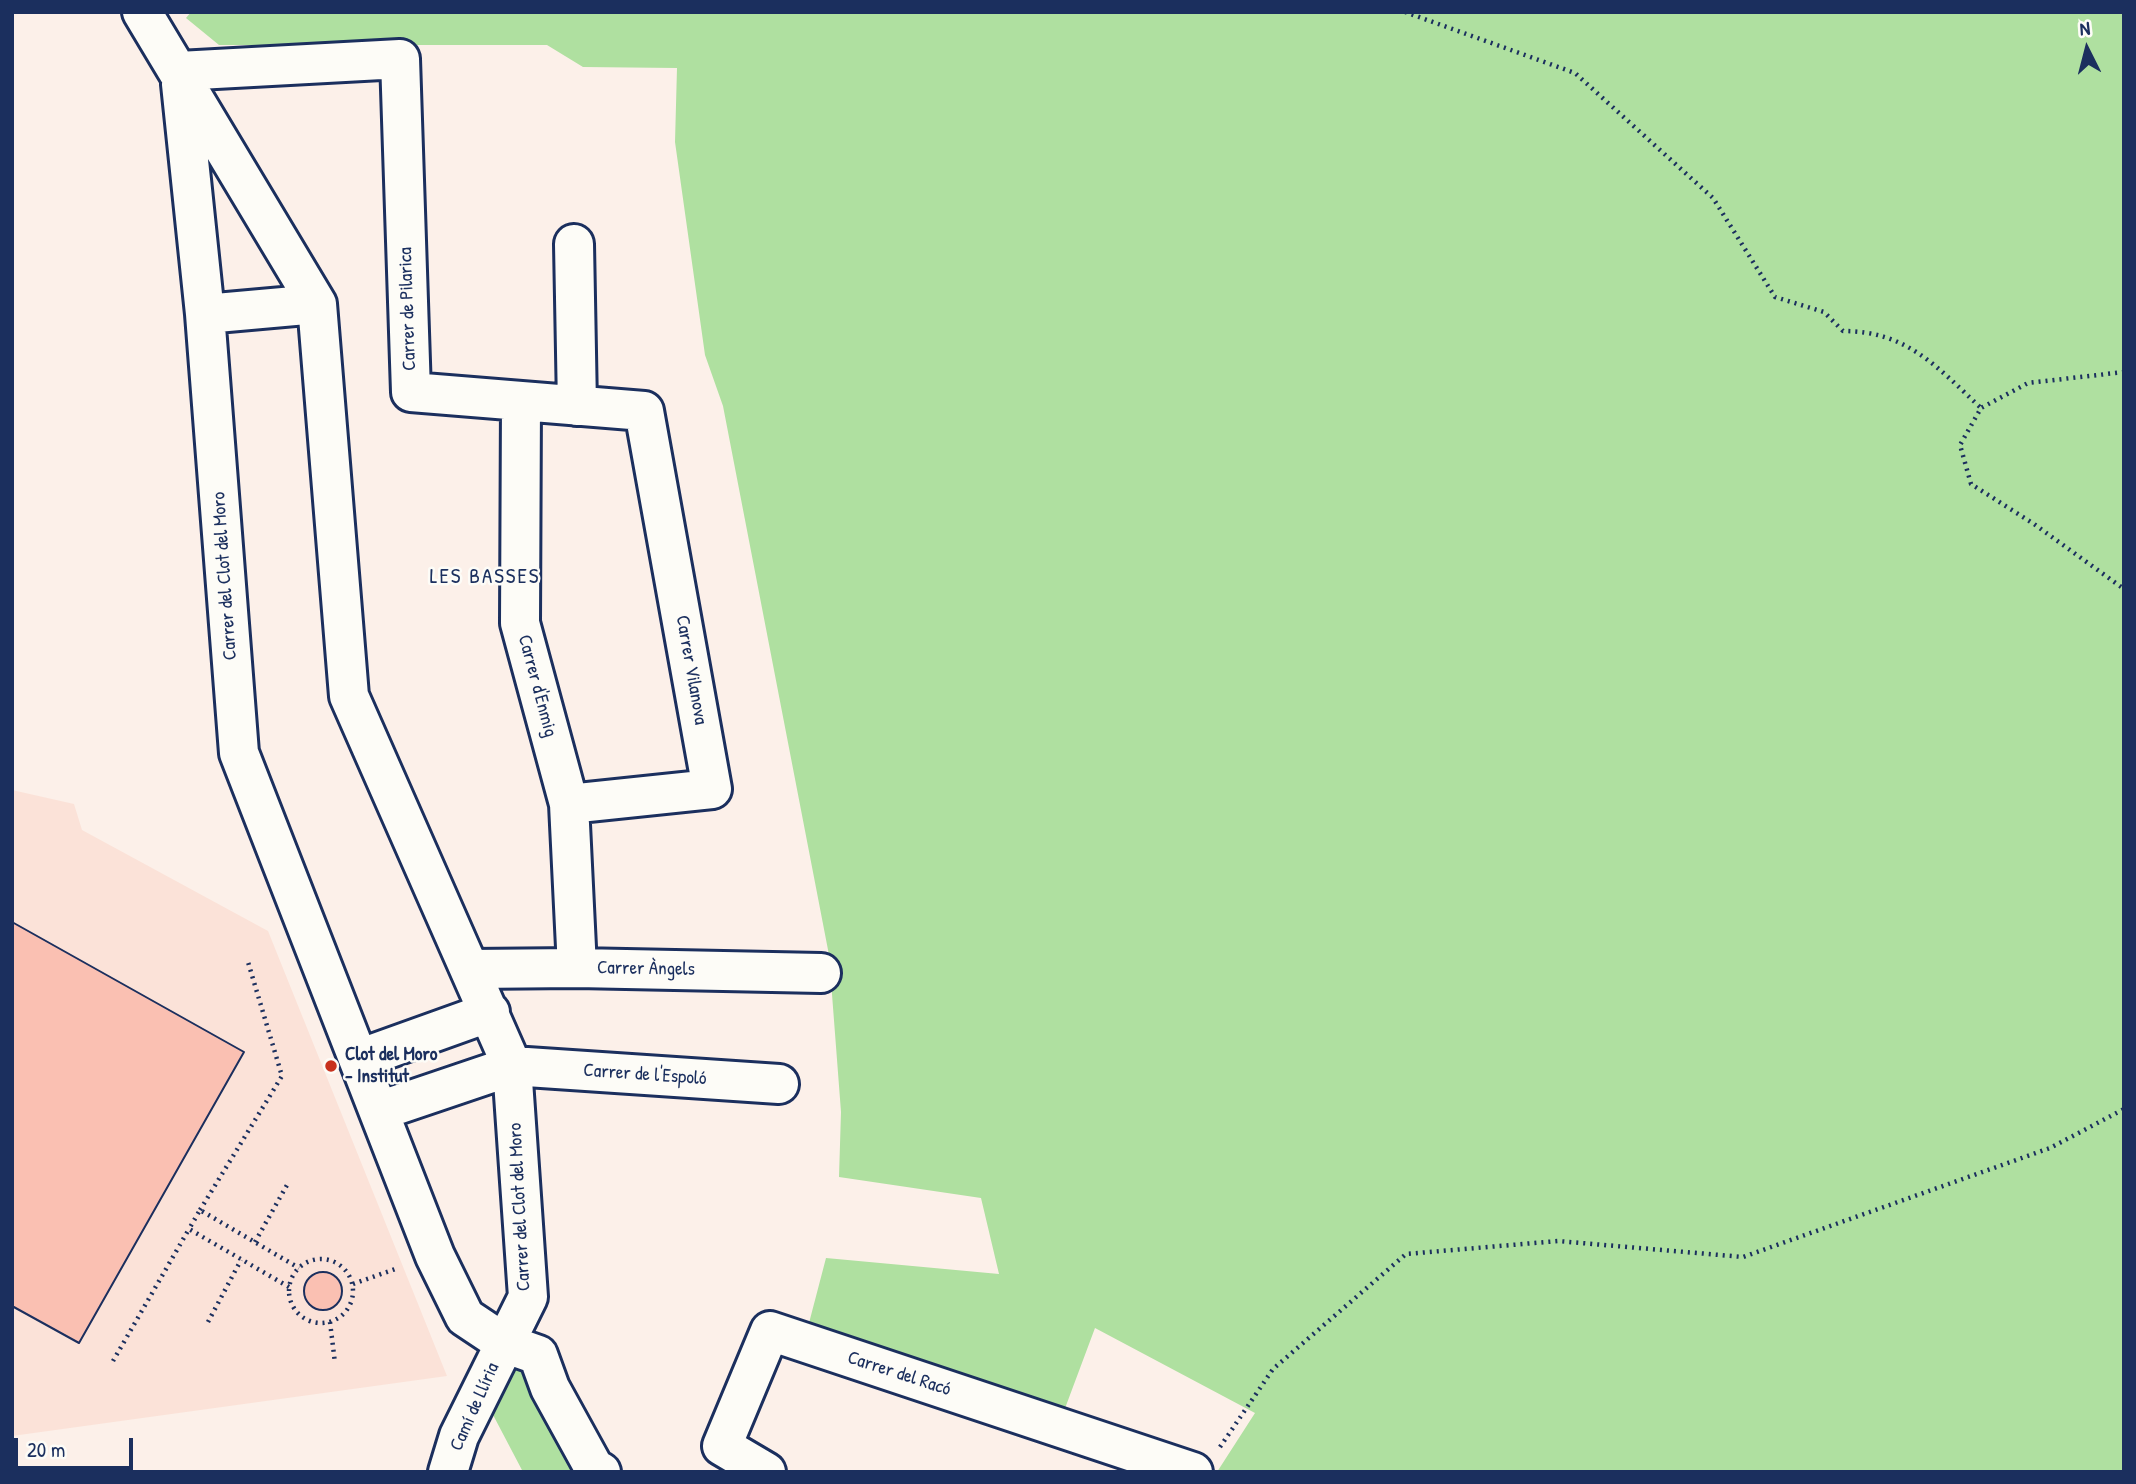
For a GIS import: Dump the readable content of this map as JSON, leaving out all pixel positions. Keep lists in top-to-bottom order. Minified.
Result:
{"streets":{"street":["Carrer de Pilarica","Carrer del Clot del Moro","Carrer Vilanova","Carrer d'Enmig","Carrer Àngels","Carrer de l'Espoló","Carrer del Racó","Camí de Llíria"]},"crossings":[["Carrer de Pilarica","Carrer del Clot del Moro"],["Carrer de Pilarica","Carrer Vilanova"],["Carrer de Pilarica","Carrer d'Enmig"],["Carrer del Clot del Moro","Carrer Àngels"],["Carrer del Clot del Moro","Carrer de l'Espoló"],["Carrer del Clot del Moro","Camí de Llíria"],["Carrer Vilanova","Carrer d'Enmig"],["Carrer d'Enmig","Carrer Àngels"]],"districts":["LES BASSES"],"places":["Clot del Moro - Institut"],"scale_bar":"20 m","north":"top"}
